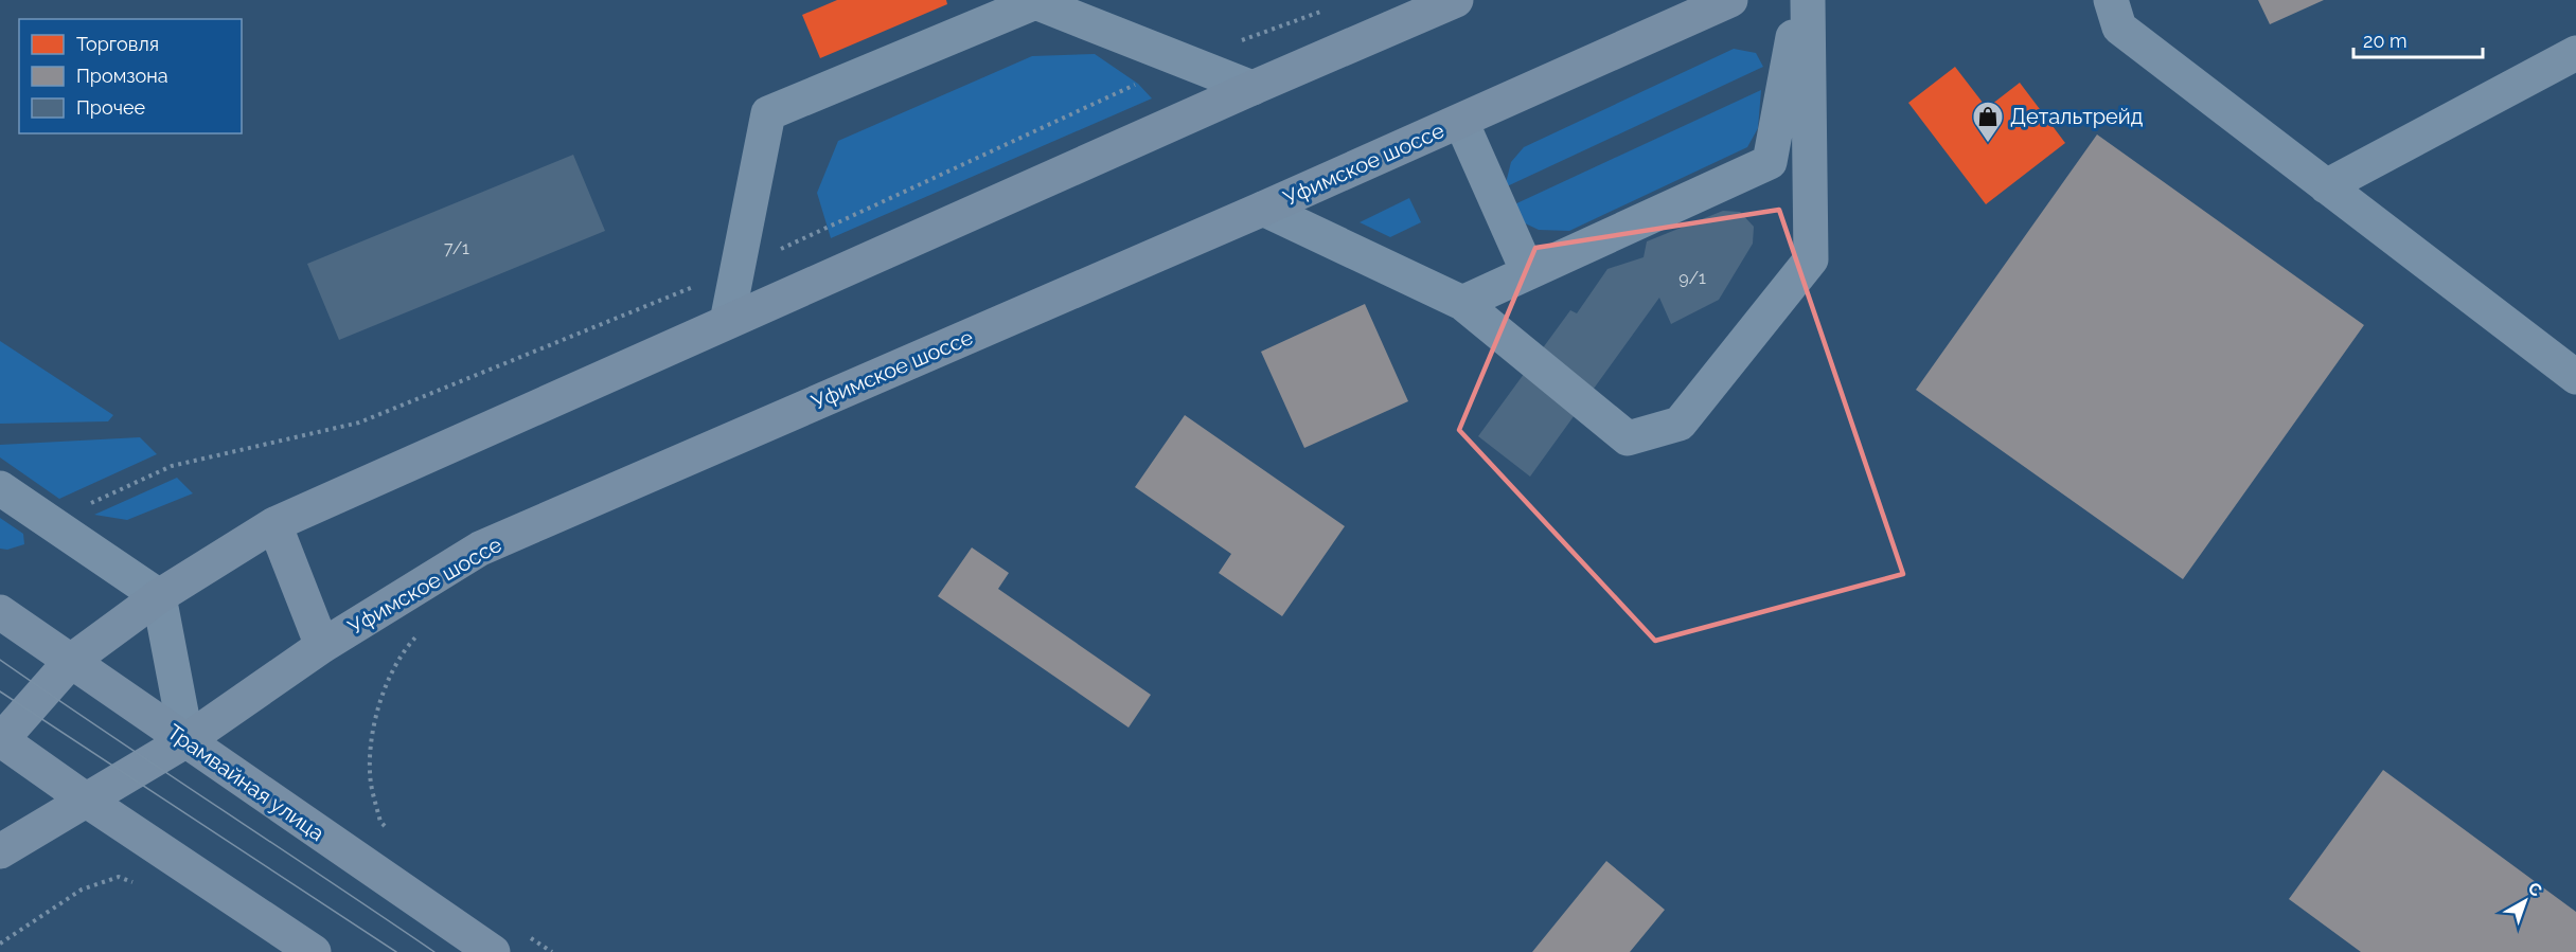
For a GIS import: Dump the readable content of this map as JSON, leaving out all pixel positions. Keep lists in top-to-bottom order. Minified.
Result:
{"streets":{"main road":["Уфимское шоссе","Трамвайная улица"]},"crossings":[["Уфимское шоссе","Трамвайная улица"]],"places":{"shop":["Детальтрейд"]},"house_numbers":["7/1","9/1"],"legend":["Торговля","Промзона","Прочее"],"scale_bar":"20 m","north":"top right"}
